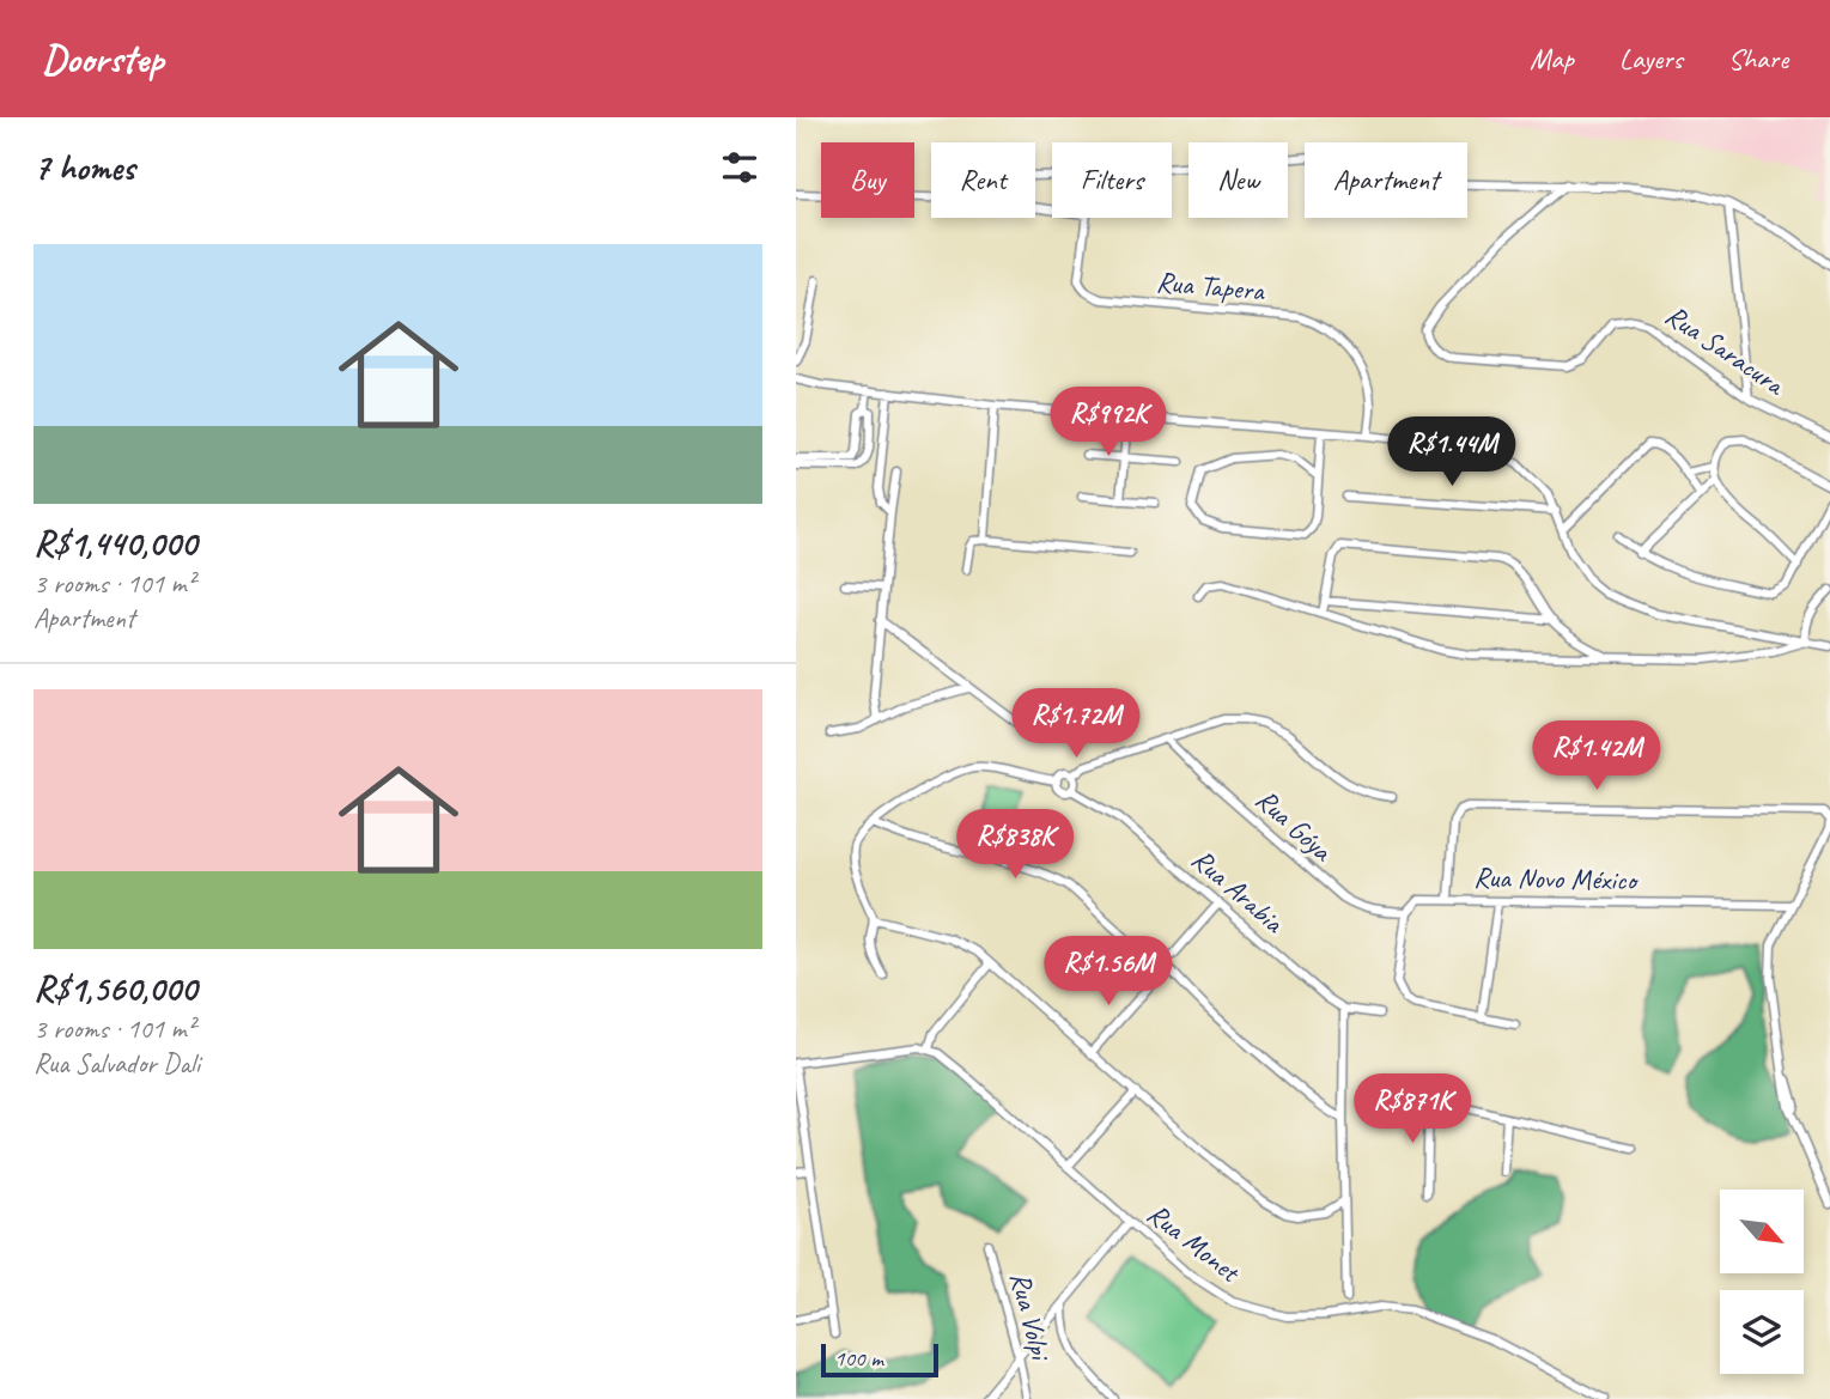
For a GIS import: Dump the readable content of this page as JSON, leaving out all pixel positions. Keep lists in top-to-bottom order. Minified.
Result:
{"streets":{"street":["Rua Tapera","Rua Saracura","Rua Góya","Rua Novo México","Rua Arabia","Rua Monet","Rua Volpi"]},"crossings":[["Rua Góya","Rua Novo México"]],"scale_bar":"100 m","north":"bottom right","page":{"header":"Doorstep","nav":["Map","Layers","Share"],"heading":"7 homes","chip":["Buy","Rent","Filters","New","Apartment"],"list":[{"name":"R$1,440,000","note":"3 rooms · 101 m² · Apartment"},{"name":"R$1,560,000","note":"3 rooms · 101 m² · Rua Salvador Dali"}],"price":["R$992K","R$1.44M","R$1.72M","R$1.42M","R$838K","R$1.56M","R$871K"],"scale":"100 m"}}
